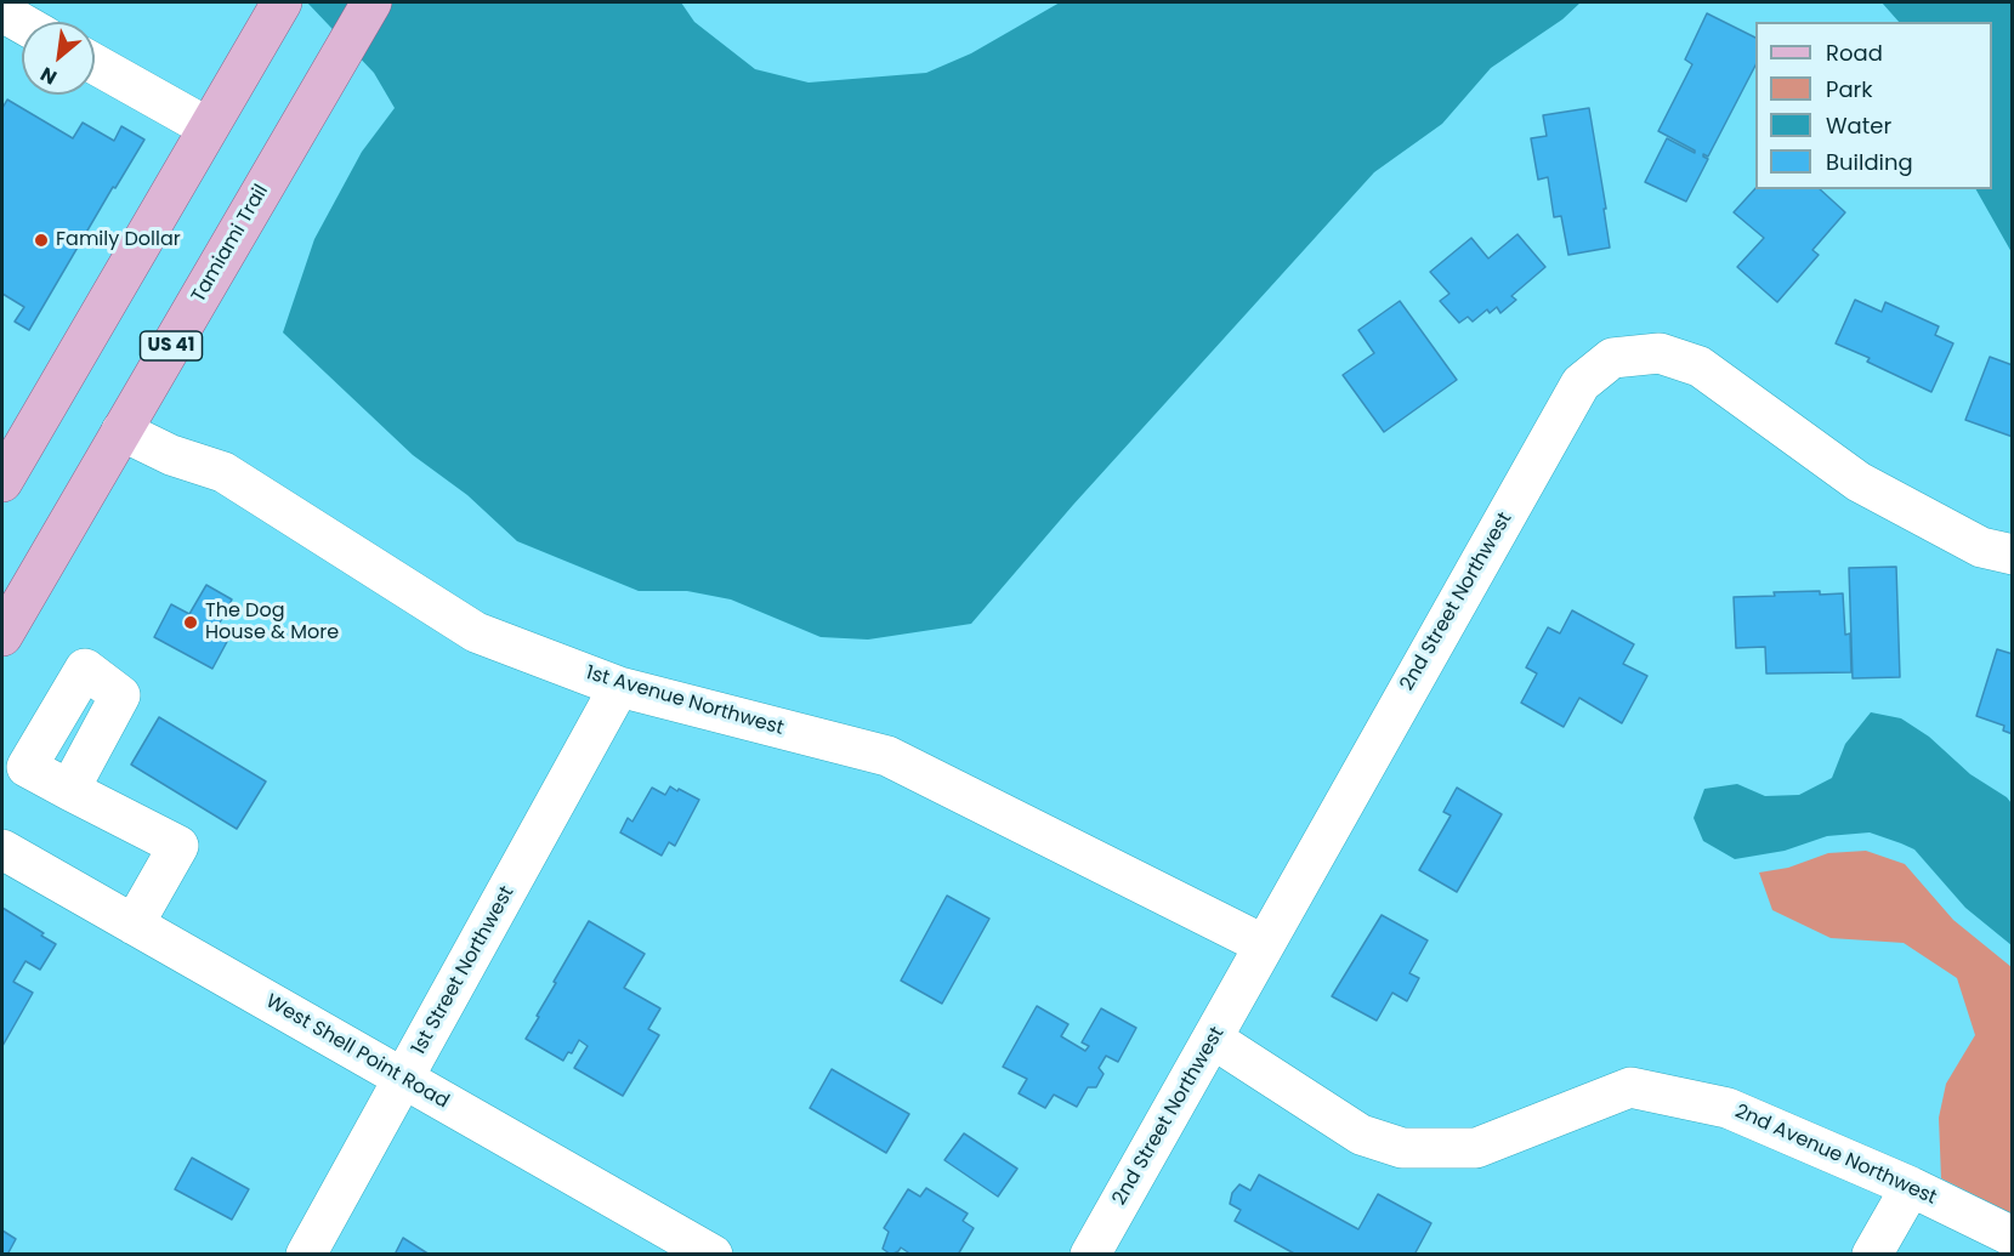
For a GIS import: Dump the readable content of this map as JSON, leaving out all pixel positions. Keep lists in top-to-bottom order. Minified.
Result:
{"streets":{"main road":["Tamiami Trail","US 41"],"street":["2nd Street Northwest","1st Avenue Northwest","1st Street Northwest","West Shell Point Road","2nd Avenue Northwest"]},"crossings":[["Tamiami Trail","1st Avenue Northwest"],["2nd Street Northwest","1st Avenue Northwest"],["2nd Street Northwest","2nd Avenue Northwest"],["1st Avenue Northwest","1st Street Northwest"],["1st Street Northwest","West Shell Point Road"]],"places":["Family Dollar","The Dog House & More"],"legend":["Road","Park","Water","Building"],"north":"bottom left"}
